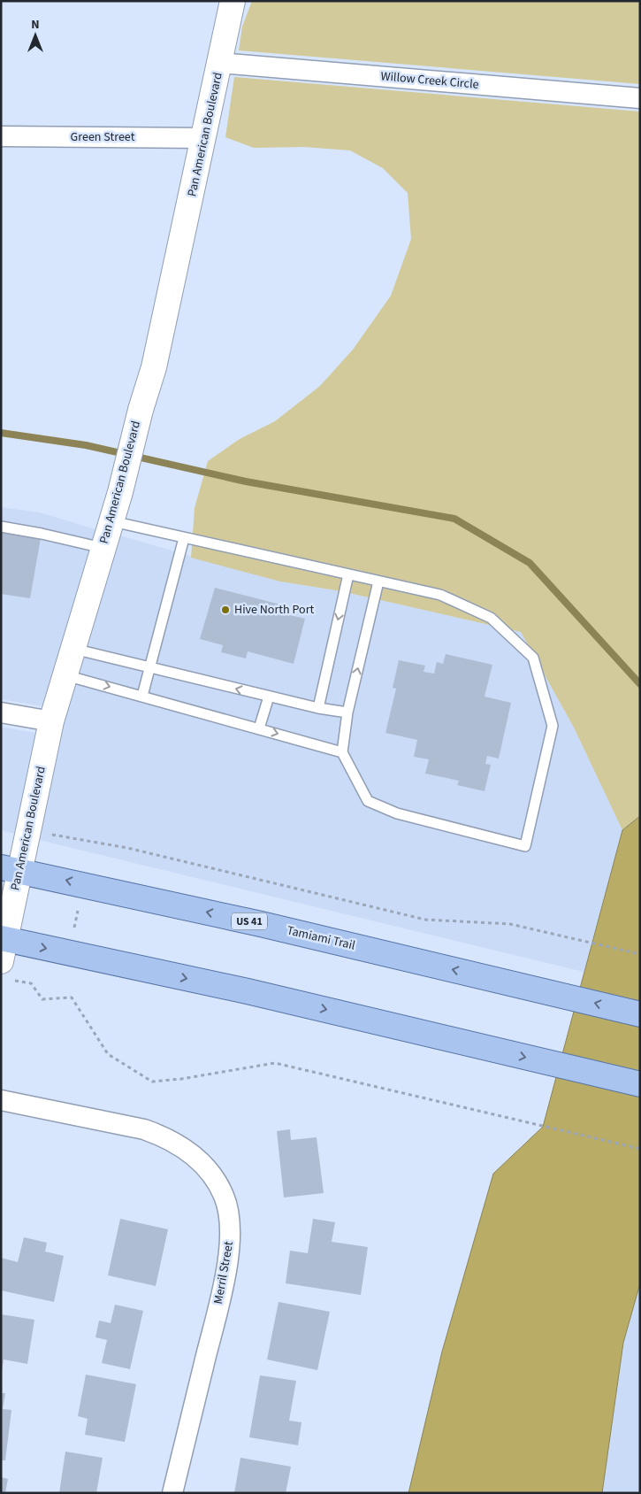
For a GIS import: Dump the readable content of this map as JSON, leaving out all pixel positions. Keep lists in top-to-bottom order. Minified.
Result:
{"streets":{"main road":["US 41","Tamiami Trail"],"street":["Willow Creek Circle","Pan American Boulevard","Green Street","Merril Street"]},"crossings":[["Willow Creek Circle","Pan American Boulevard"],["Pan American Boulevard","Green Street"],["Pan American Boulevard","Tamiami Trail"]],"places":["Hive North Port"],"north":"top"}
